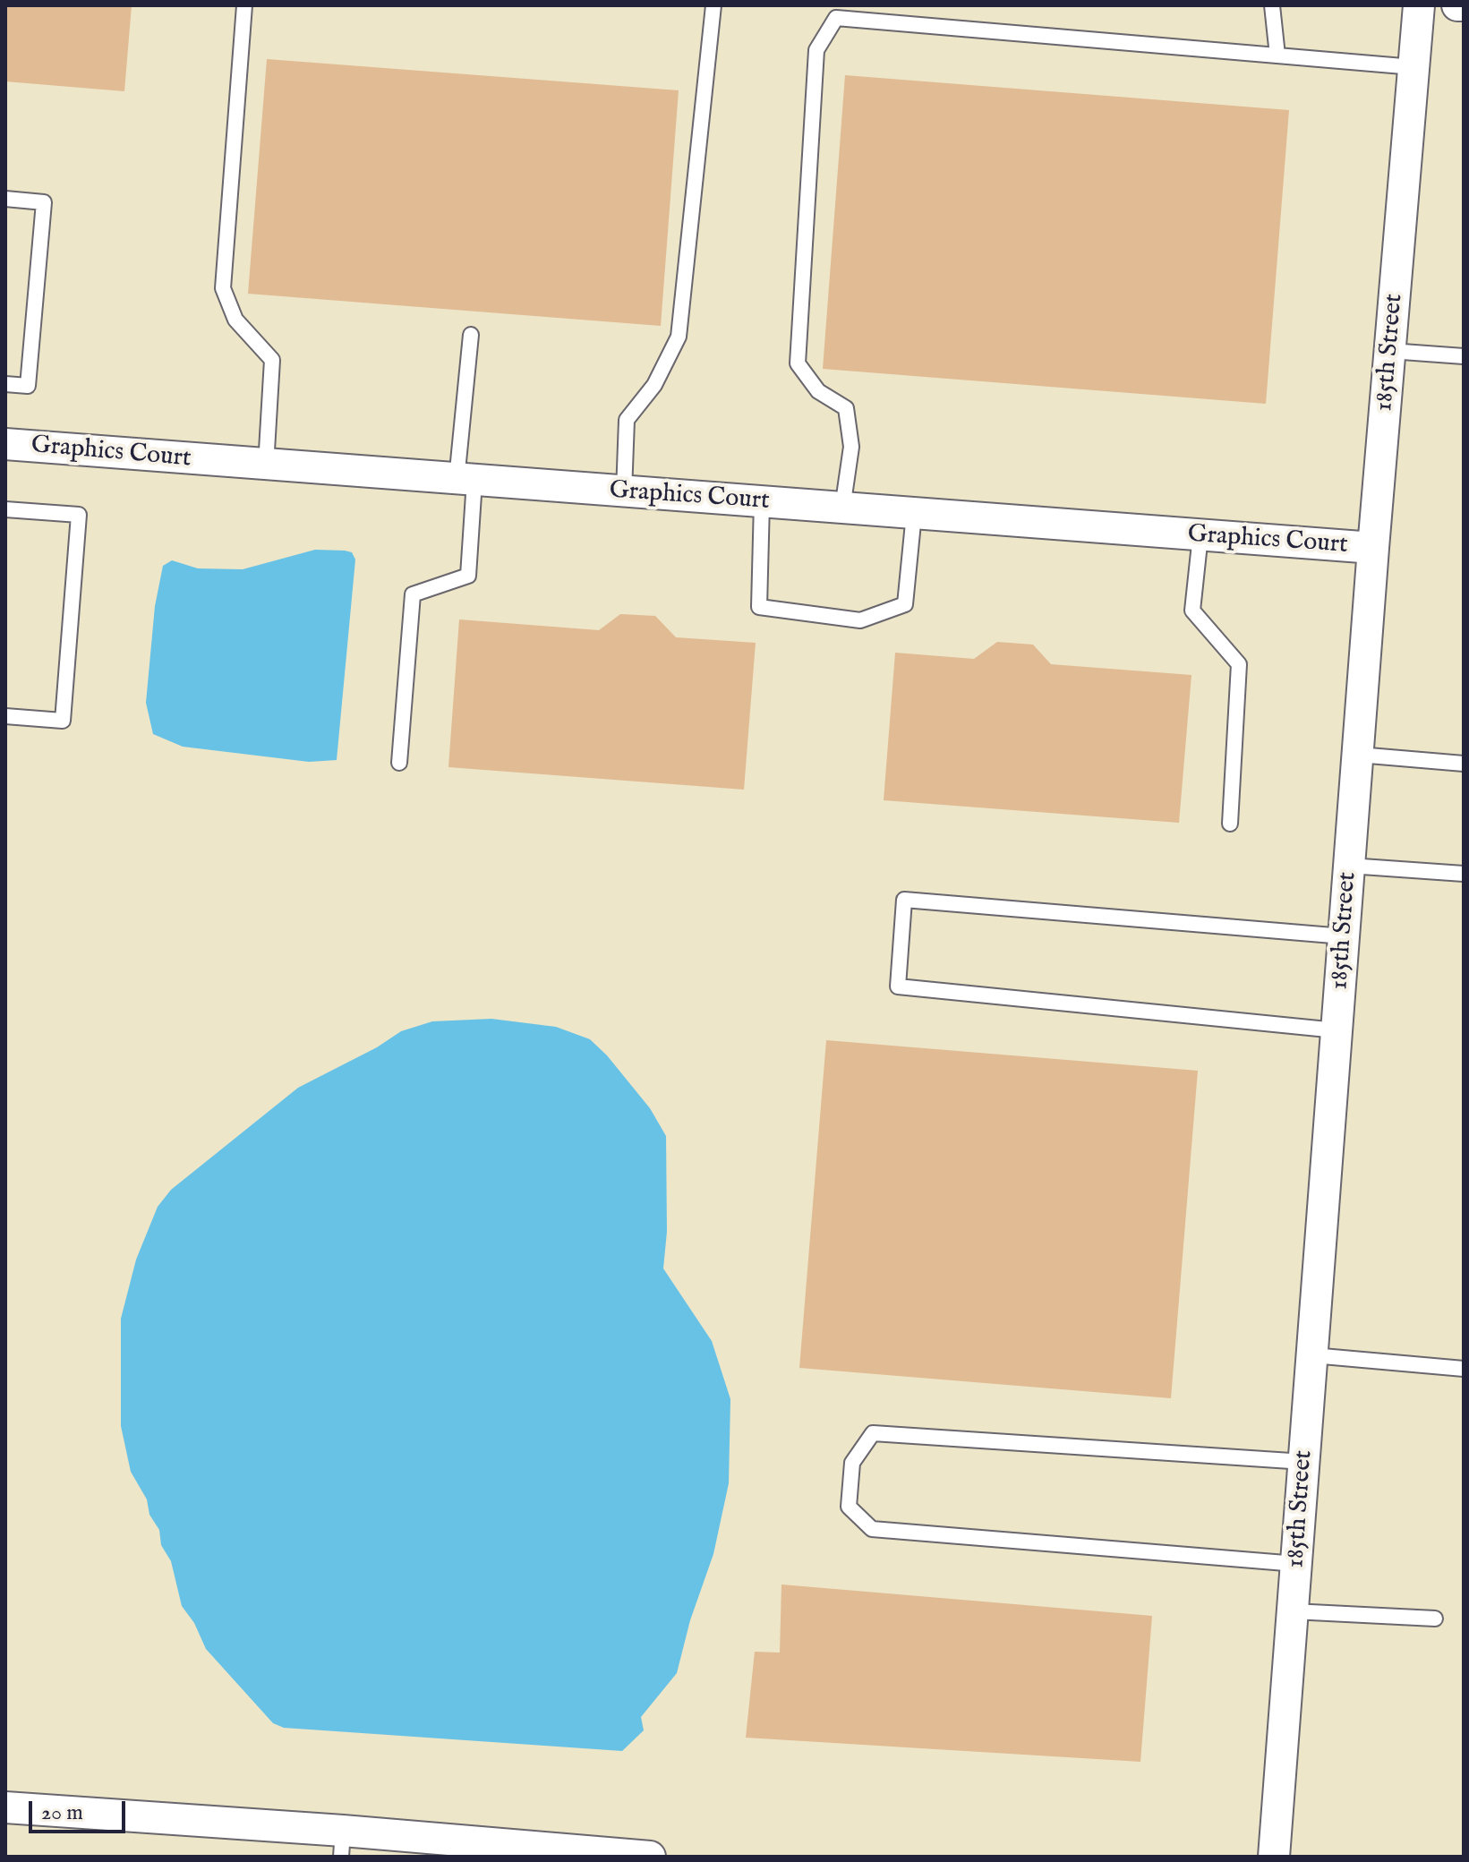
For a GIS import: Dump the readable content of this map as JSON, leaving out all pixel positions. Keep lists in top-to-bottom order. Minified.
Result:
{"streets":{"street":["185th Street","Graphics Court"]},"crossings":[["185th Street","Graphics Court"]],"scale_bar":"20 m"}
